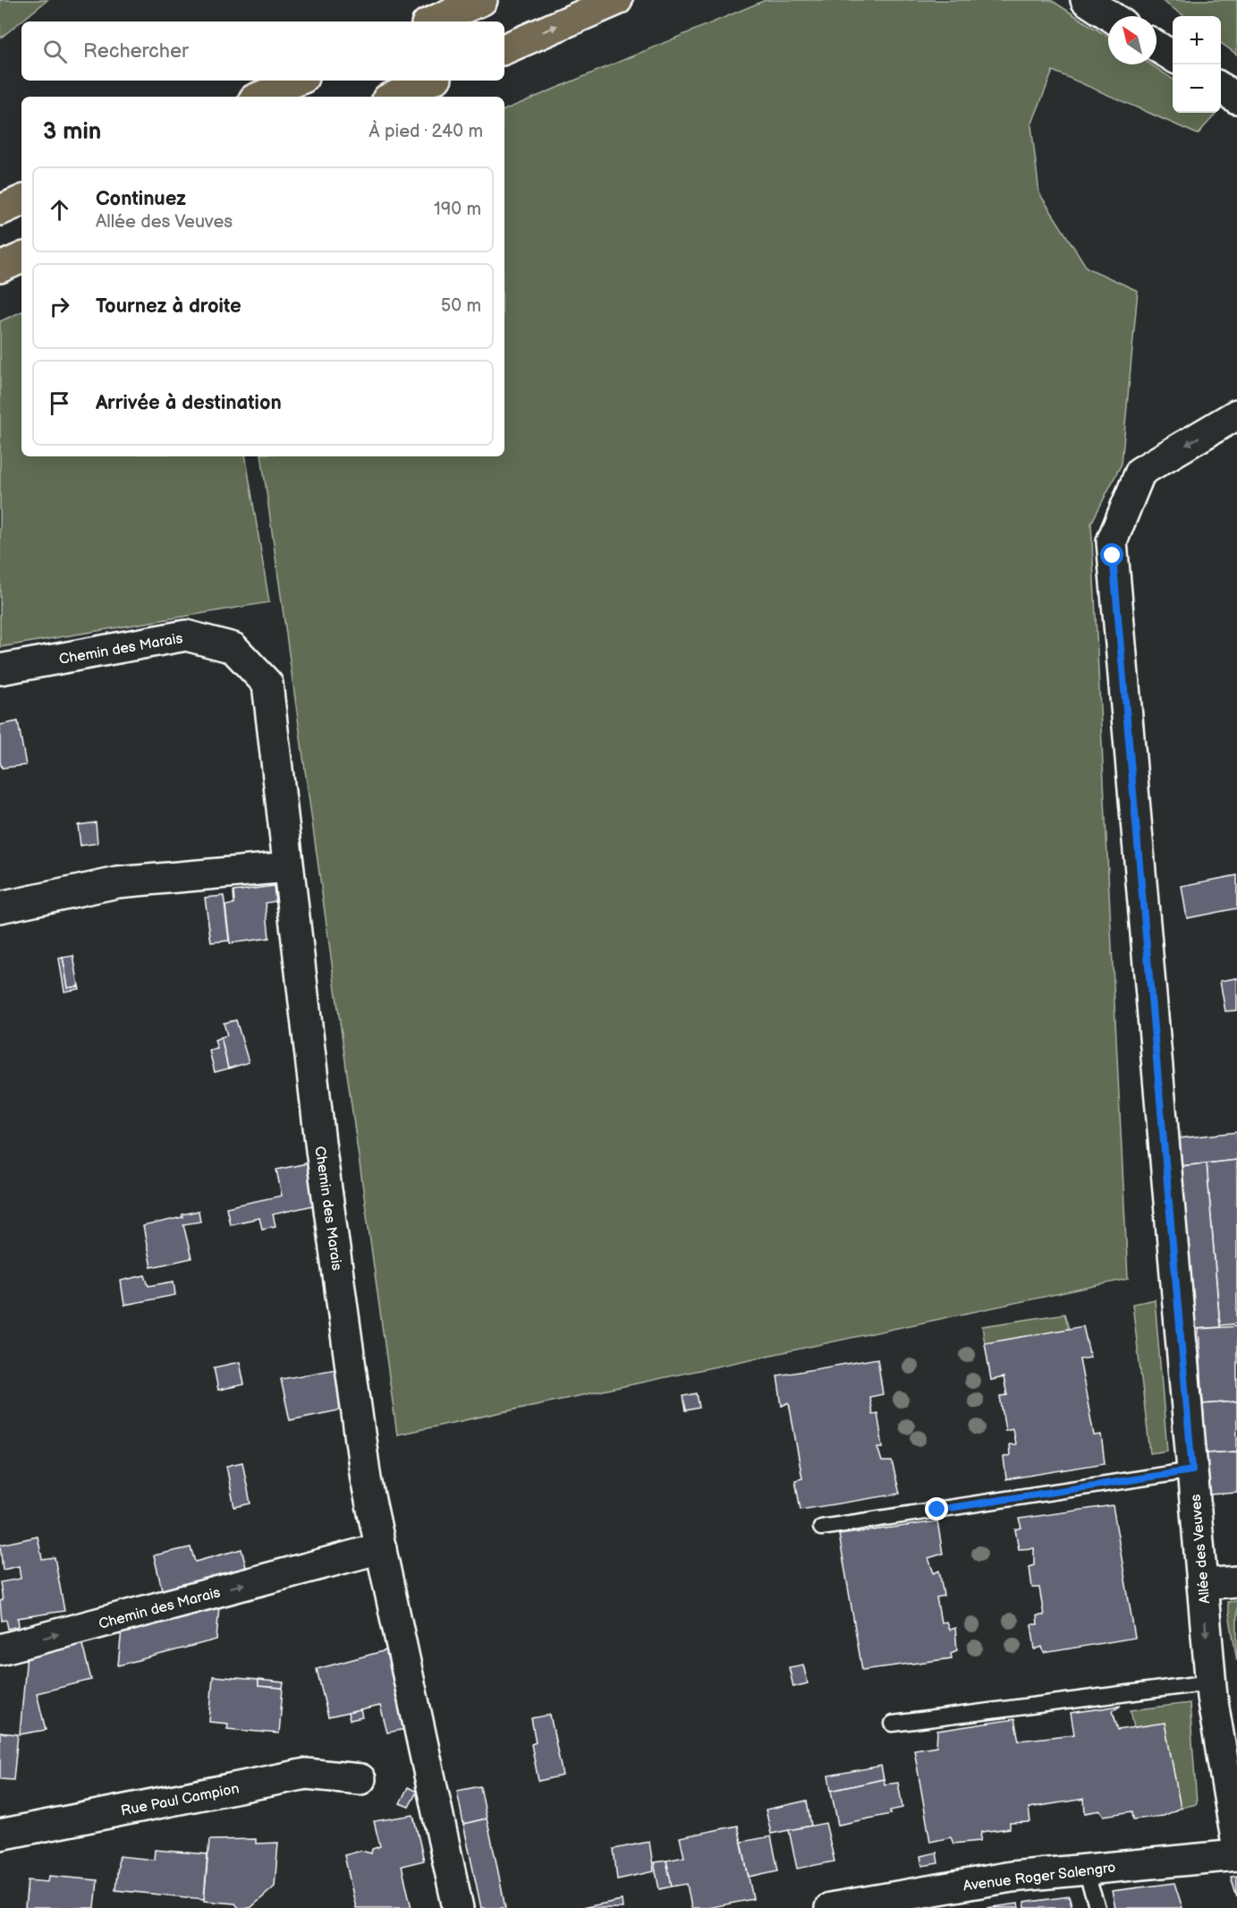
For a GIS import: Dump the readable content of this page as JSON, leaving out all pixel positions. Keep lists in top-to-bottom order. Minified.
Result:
{"streets":{"street":["Chemin des Marais","Allée des Veuves","Rue Paul Campion","Avenue Roger Salengro"]},"crossings":[["Allée des Veuves","Avenue Roger Salengro"]],"one_way":["Allée des Veuves"],"north":"top left","page":{"map_buttons":["+","−"],"search":"Rechercher","heading":["3 min","À pied · 240 m"],"list":[["Continuez","Allée des Veuves","190 m"],["Tournez à droite","50 m"],"Arrivée à destination"]}}
